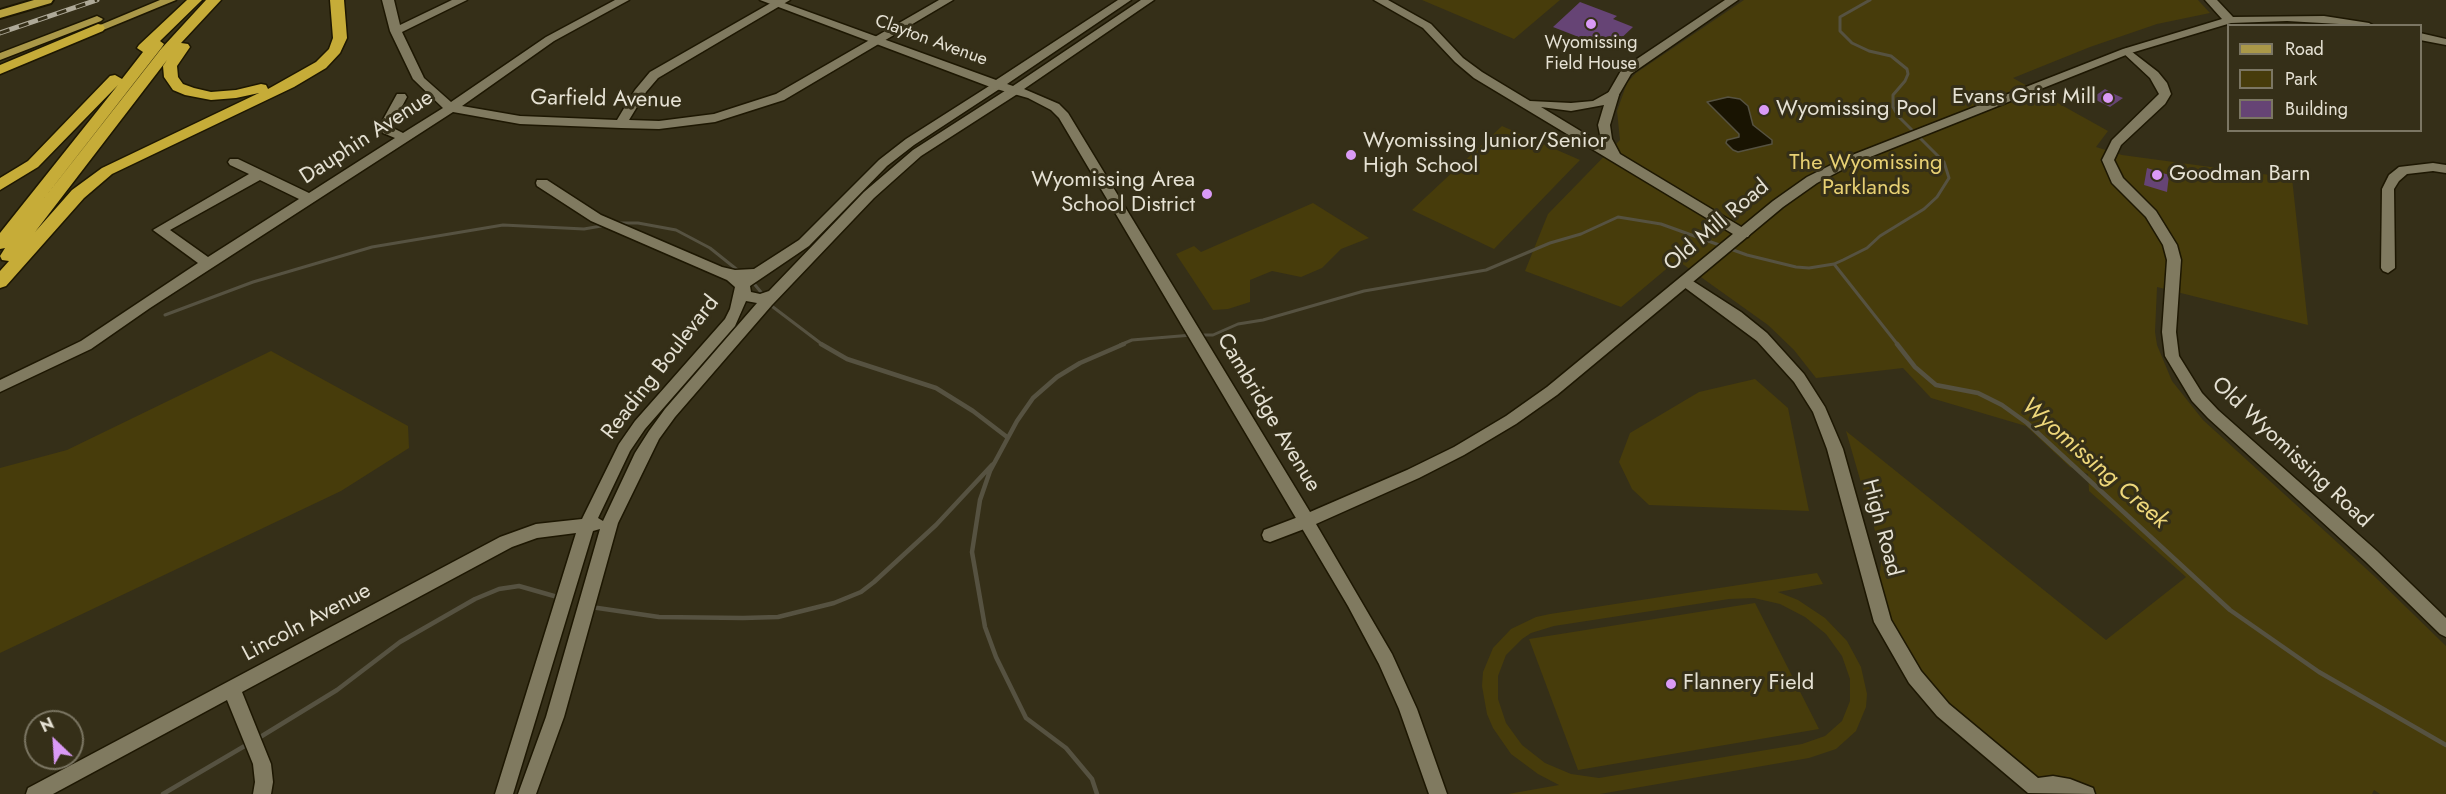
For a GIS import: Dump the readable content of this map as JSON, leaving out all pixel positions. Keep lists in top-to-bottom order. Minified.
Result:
{"streets":{"street":["Clayton Avenue","Garfield Avenue","Dauphin Avenue","Old Mill Road","Reading Boulevard","Cambridge Avenue","Old Wyomissing Road","High Road","Lincoln Avenue"]},"crossings":[["Clayton Avenue","Garfield Avenue"],["Clayton Avenue","Reading Boulevard"],["Clayton Avenue","Cambridge Avenue"],["Garfield Avenue","Dauphin Avenue"],["Old Mill Road","Cambridge Avenue"],["Old Mill Road","Old Wyomissing Road"],["Old Mill Road","High Road"],["Reading Boulevard","Cambridge Avenue"],["Reading Boulevard","Lincoln Avenue"]],"water":["Wyomissing Creek"],"parks":["The Wyomissing Parklands"],"places":["Wyomissing Field House","Evans Grist Mill","Wyomissing Pool","Wyomissing Junior/Senior High School","Goodman Barn","Wyomissing Area School District","Flannery Field"],"legend":["Road","Park","Building"],"north":"top left"}
